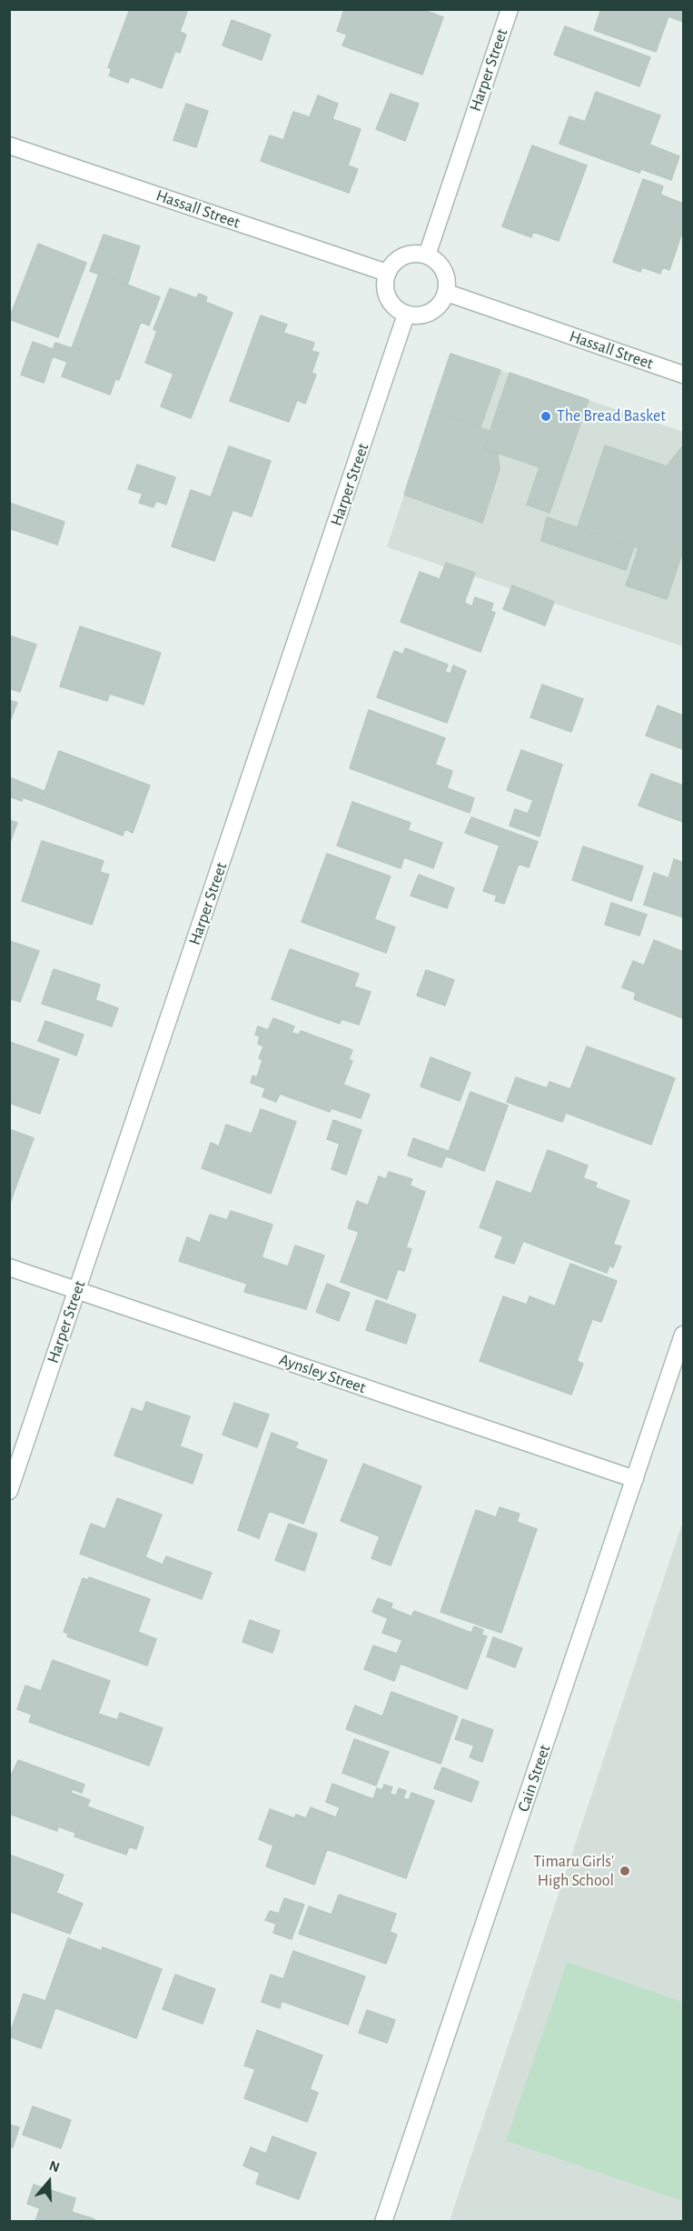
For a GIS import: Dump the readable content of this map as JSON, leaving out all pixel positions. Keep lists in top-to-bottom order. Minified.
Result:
{"streets":{"street":["Harper Street","Hassall Street","Aynsley Street","Cain Street"]},"crossings":[["Harper Street","Hassall Street"],["Harper Street","Aynsley Street"],["Aynsley Street","Cain Street"]],"places":["The Bread Basket","Timaru Girls' High School"],"north":"top"}
